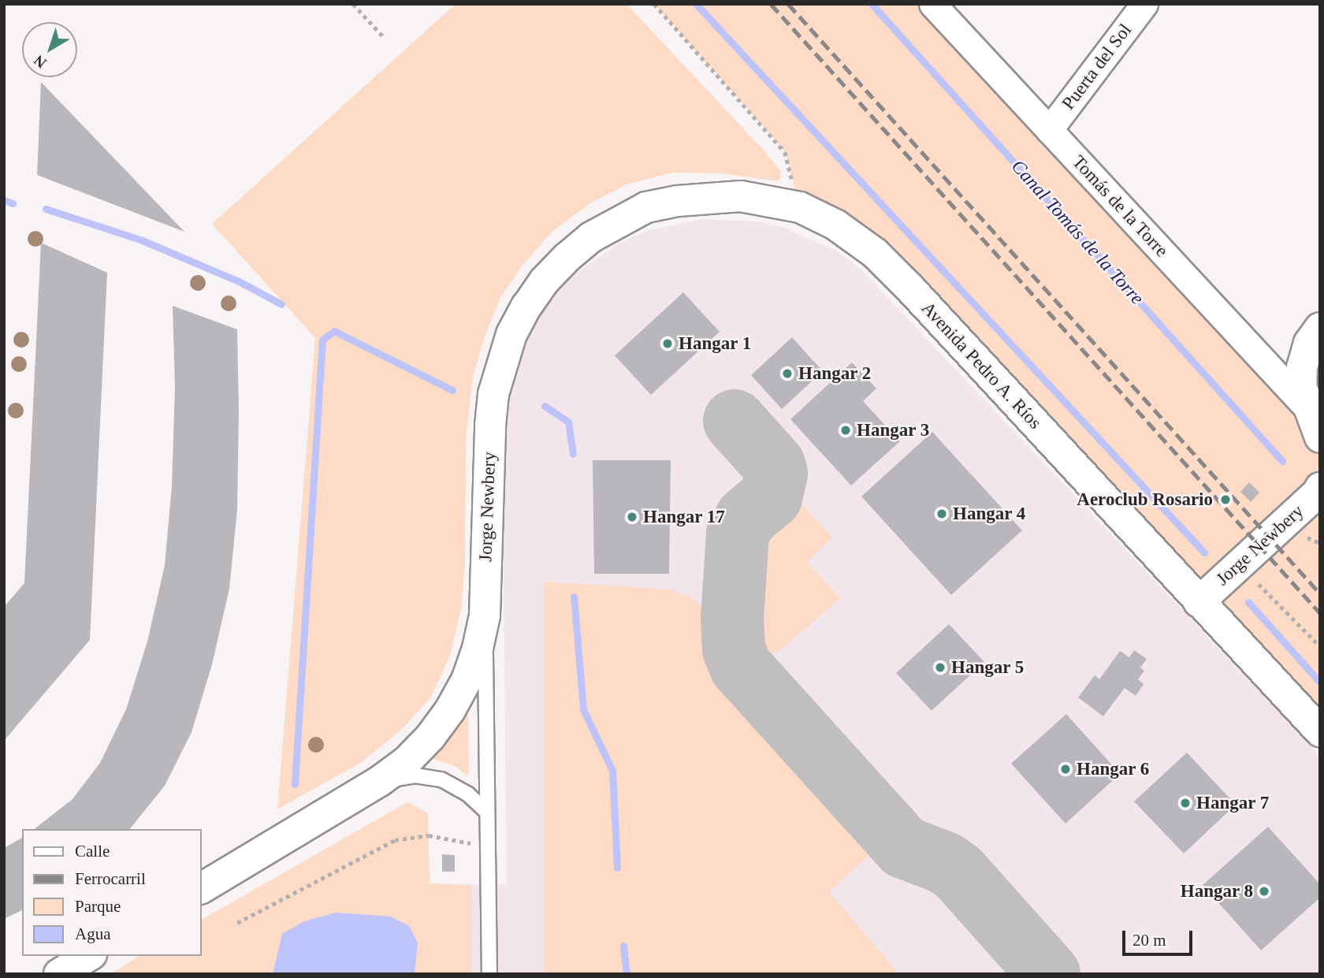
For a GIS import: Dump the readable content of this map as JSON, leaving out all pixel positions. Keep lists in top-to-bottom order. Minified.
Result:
{"streets":{"main road":["Avenida Pedro A. Ríos","Jorge Newbery"],"street":["Puerta del Sol","Tomás de la Torre"]},"crossings":[["Puerta del Sol","Tomás de la Torre"],["Avenida Pedro A. Ríos","Jorge Newbery"]],"water":["Canal Tomás de la Torre"],"places":["Hangar 1","Hangar 2","Hangar 3","Aeroclub Rosario","Hangar 4","Hangar 17","Hangar 5","Hangar 6","Hangar 7","Hangar 8"],"legend":["Calle","Ferrocarril","Parque","Agua"],"scale_bar":"20 m","north":"bottom left"}
